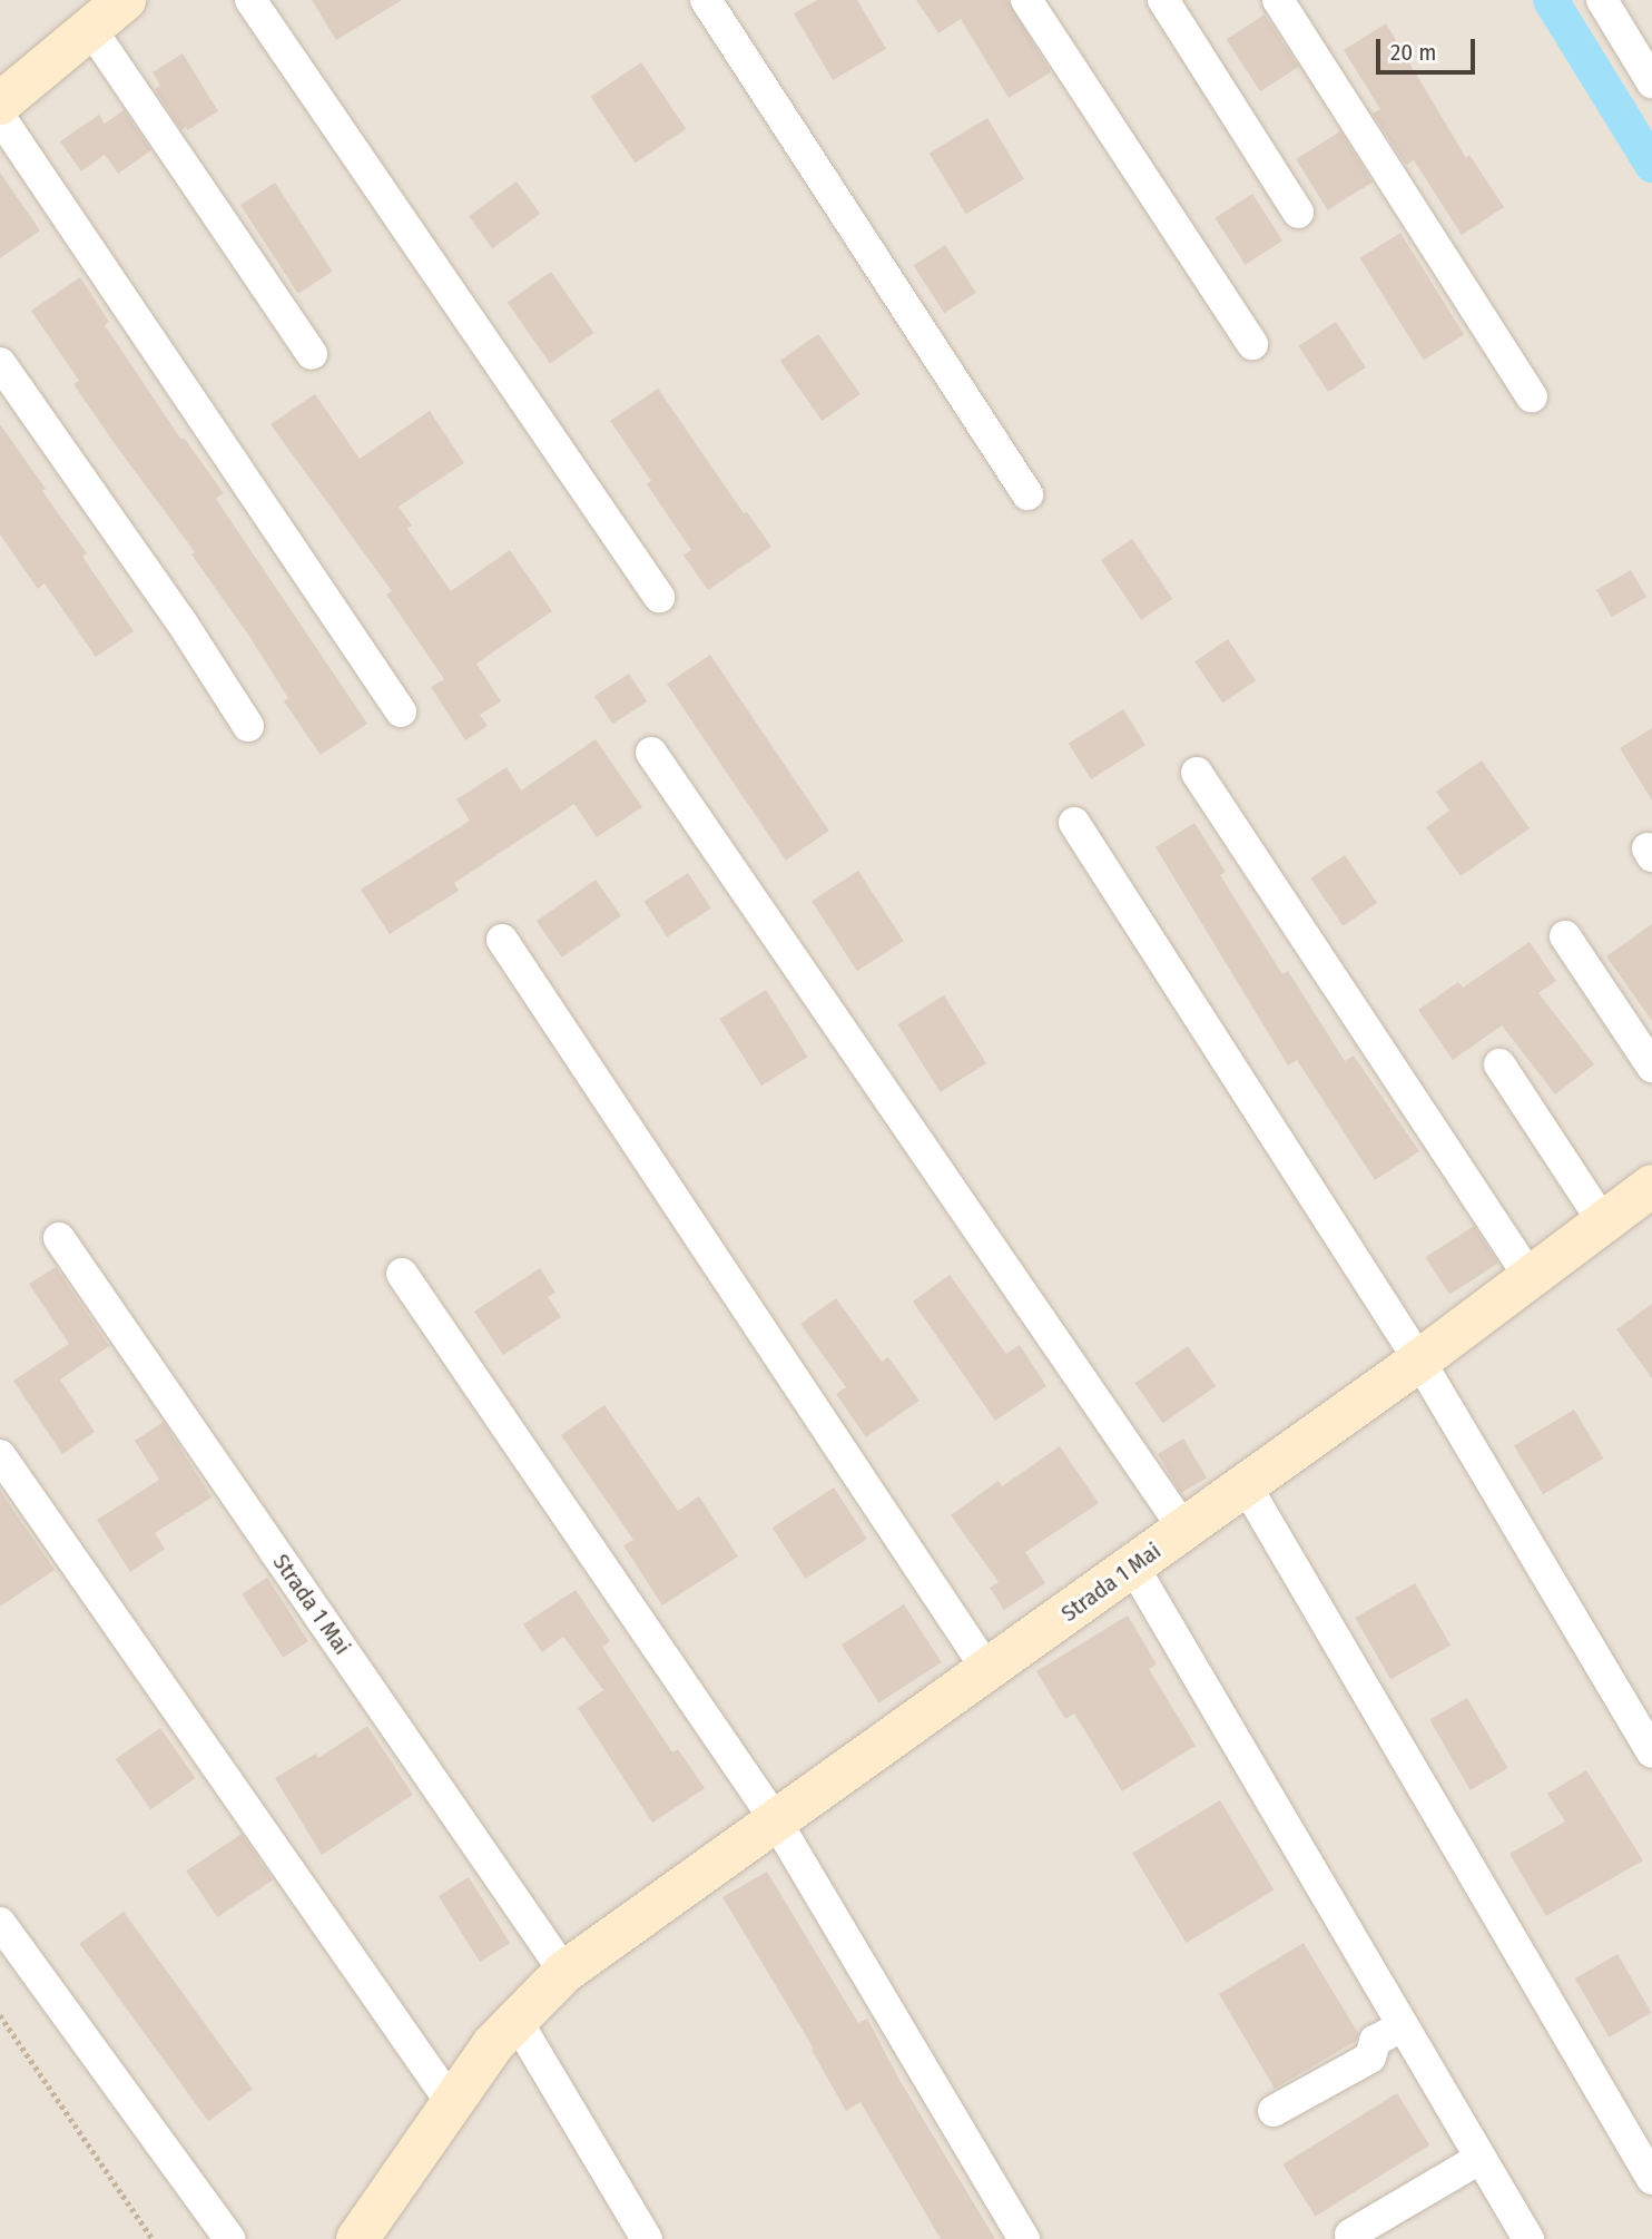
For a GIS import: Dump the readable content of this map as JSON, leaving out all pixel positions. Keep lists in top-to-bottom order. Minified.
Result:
{"streets":{"street":["Strada 1 Mai"]},"scale_bar":"20 m"}
